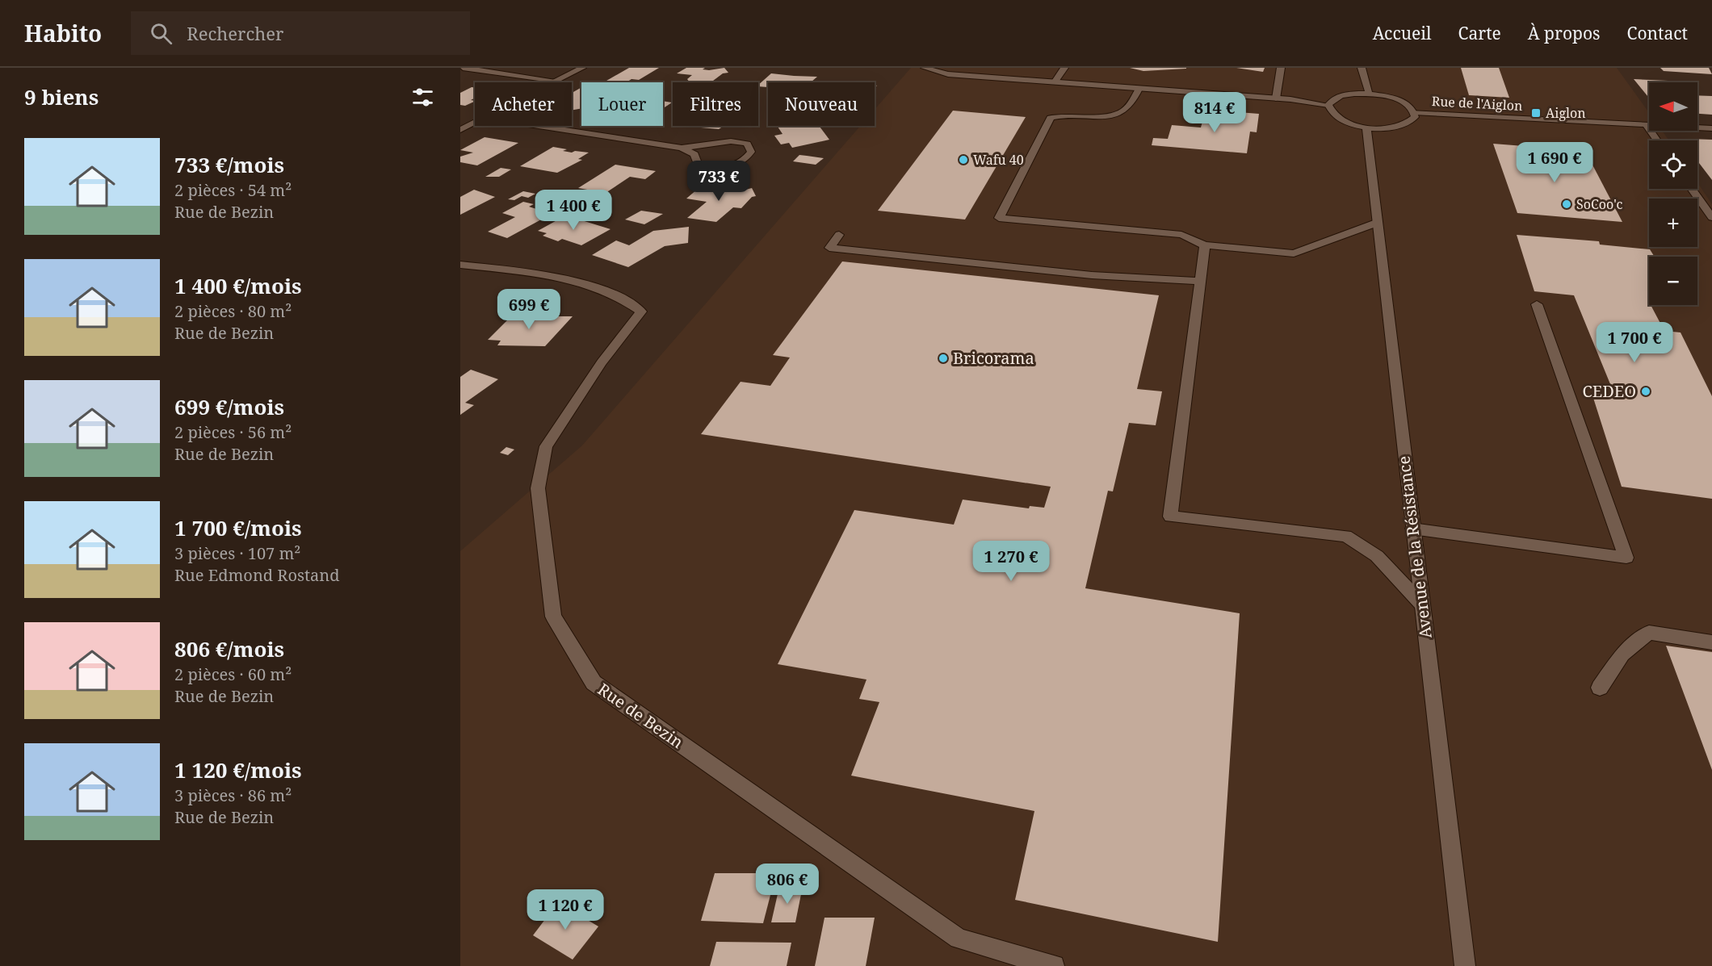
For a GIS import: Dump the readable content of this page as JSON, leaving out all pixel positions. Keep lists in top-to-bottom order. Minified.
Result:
{"streets":{"street":["Rue de l'Aiglon","Avenue de la Résistance","Rue de Bezin"]},"places":{"transit":["Aiglon"],"other":["Wafu 40","SoCoo'c","Bricorama","CEDEO"]},"north":"left","page":{"header":"Habito","search":"Rechercher","nav":["Accueil","Carte","À propos","Contact"],"heading":"9 biens","map_buttons":["+","−"],"chip":["Acheter","Louer","Filtres","Nouveau"],"price":["814 €","1 690 €","733 €","1 400 €","699 €","1 700 €","1 270 €","806 €","1 120 €"],"list":[{"name":"733 €/mois","note":"2 pièces · 54 m² · Rue de Bezin"},{"name":"1 400 €/mois","note":"2 pièces · 80 m² · Rue de Bezin"},{"name":"699 €/mois","note":"2 pièces · 56 m² · Rue de Bezin"},{"name":"1 700 €/mois","note":"3 pièces · 107 m² · Rue Edmond Rostand"},{"name":"806 €/mois","note":"2 pièces · 60 m² · Rue de Bezin"},{"name":"1 120 €/mois","note":"3 pièces · 86 m² · Rue de Bezin"}]}}
